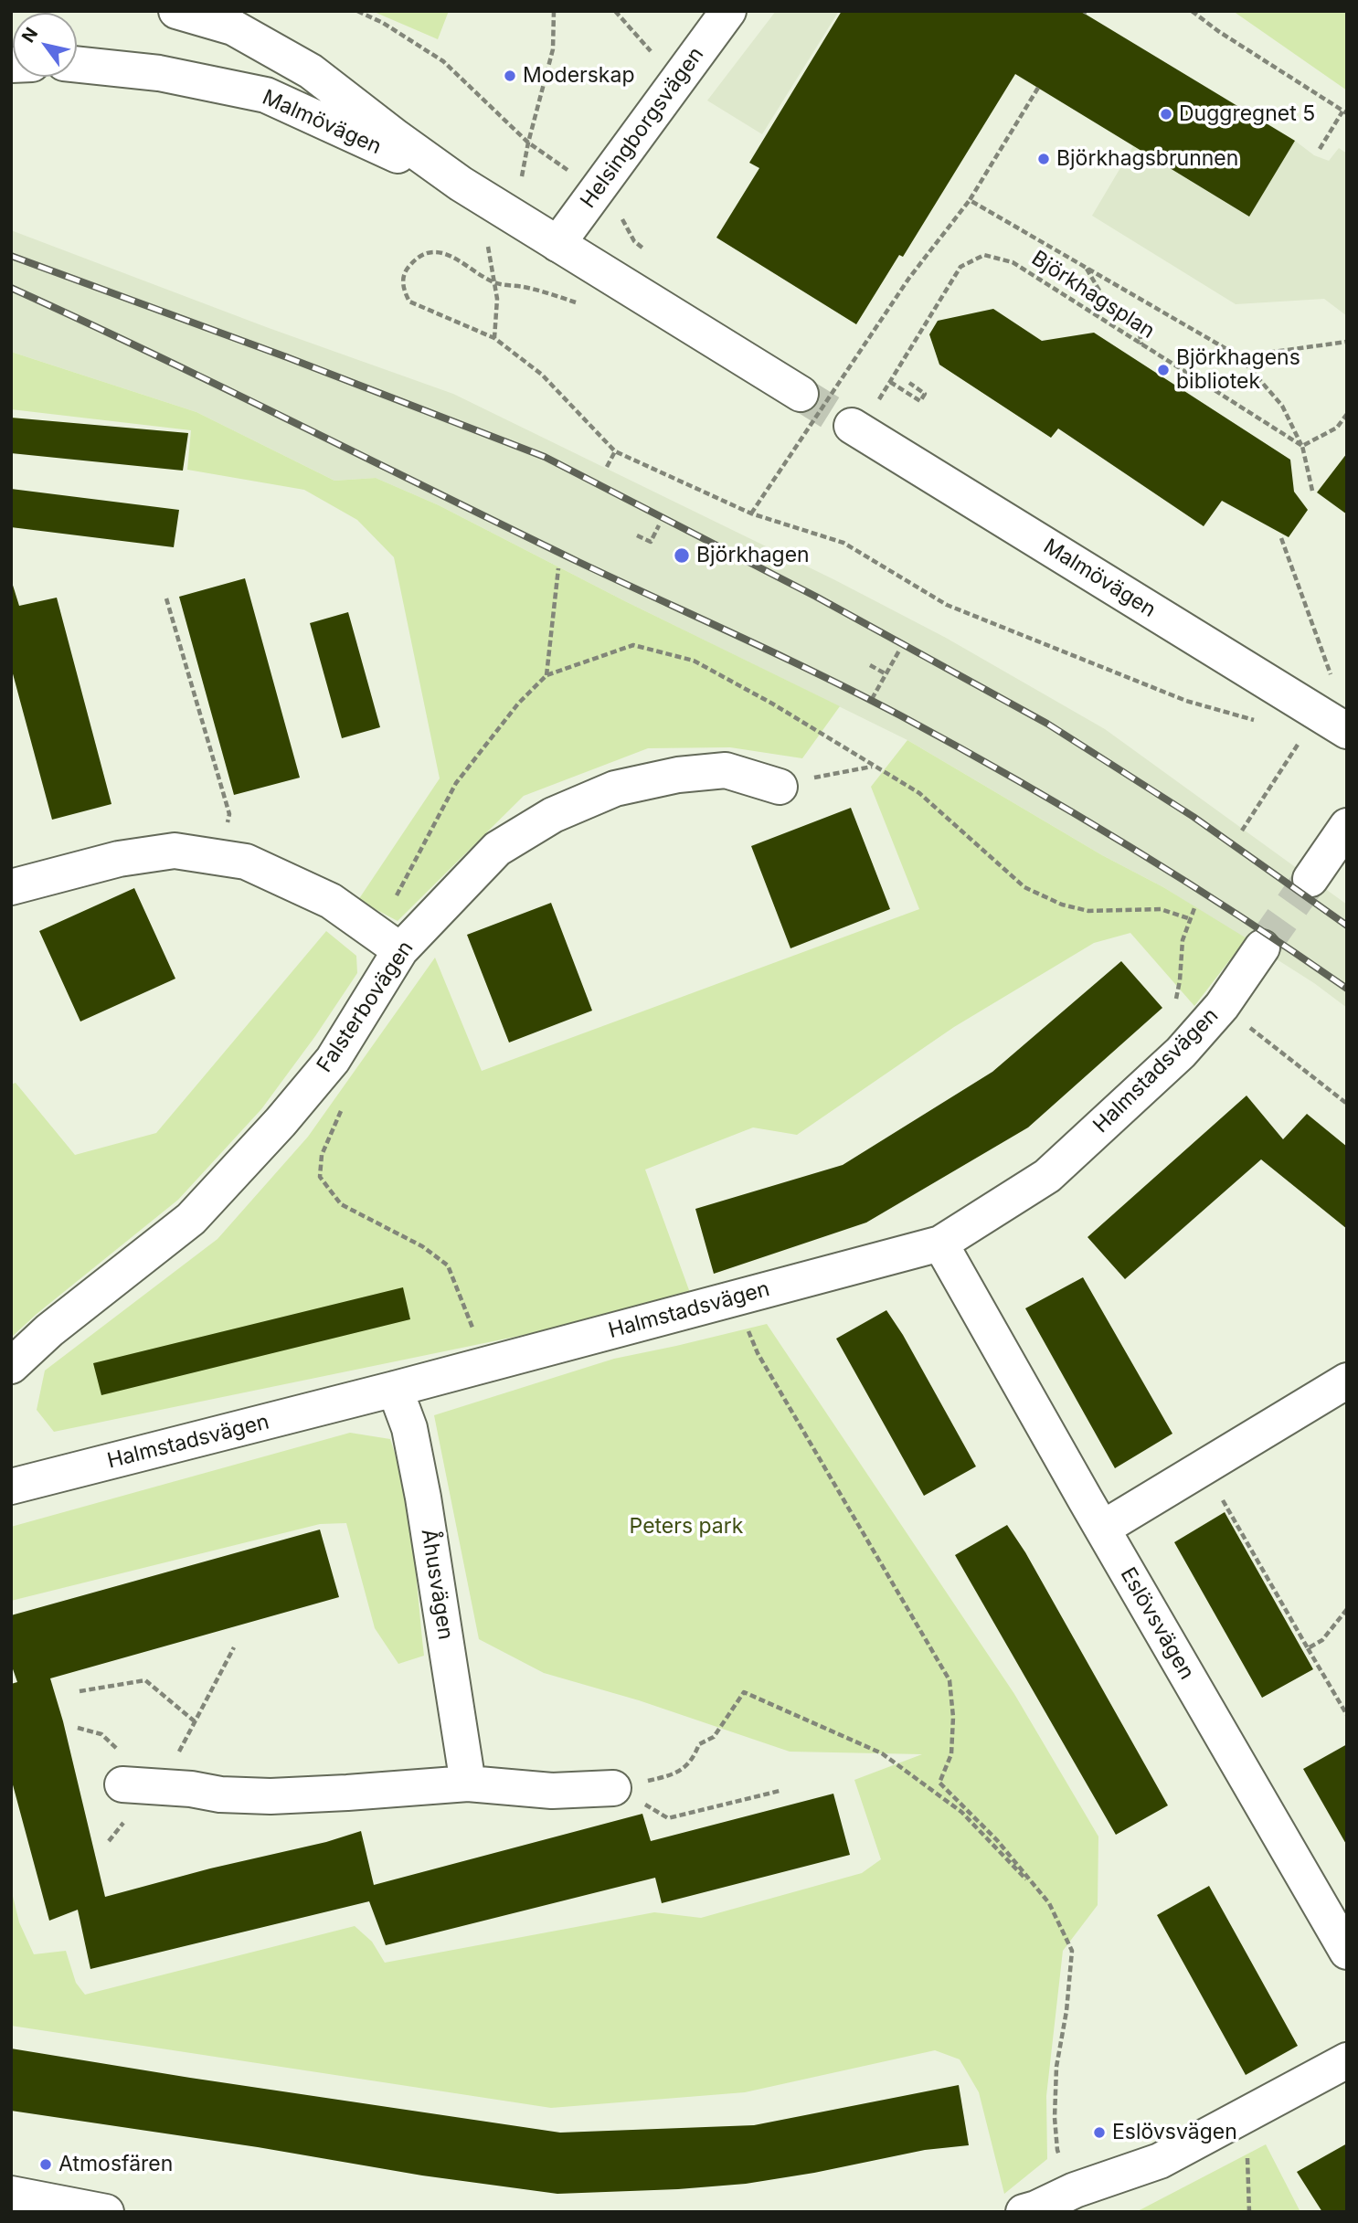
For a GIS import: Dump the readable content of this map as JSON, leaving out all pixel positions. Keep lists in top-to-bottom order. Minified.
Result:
{"streets":{"street":["Malmövägen","Helsingborgsvägen","Falsterbovägen","Halmstadsvägen","Åhusvägen","Eslövsvägen"],"path":["Björkhagsplan"]},"crossings":[["Malmövägen","Helsingborgsvägen"],["Malmövägen","Björkhagsplan"],["Halmstadsvägen","Åhusvägen"],["Halmstadsvägen","Eslövsvägen"]],"parks":["Peters park"],"places":["Moderskap","Duggregnet 5","Björkhagsbrunnen","Björkhagens bibliotek","Björkhagen","Eslövsvägen","Atmosfären"],"north":"top left"}
